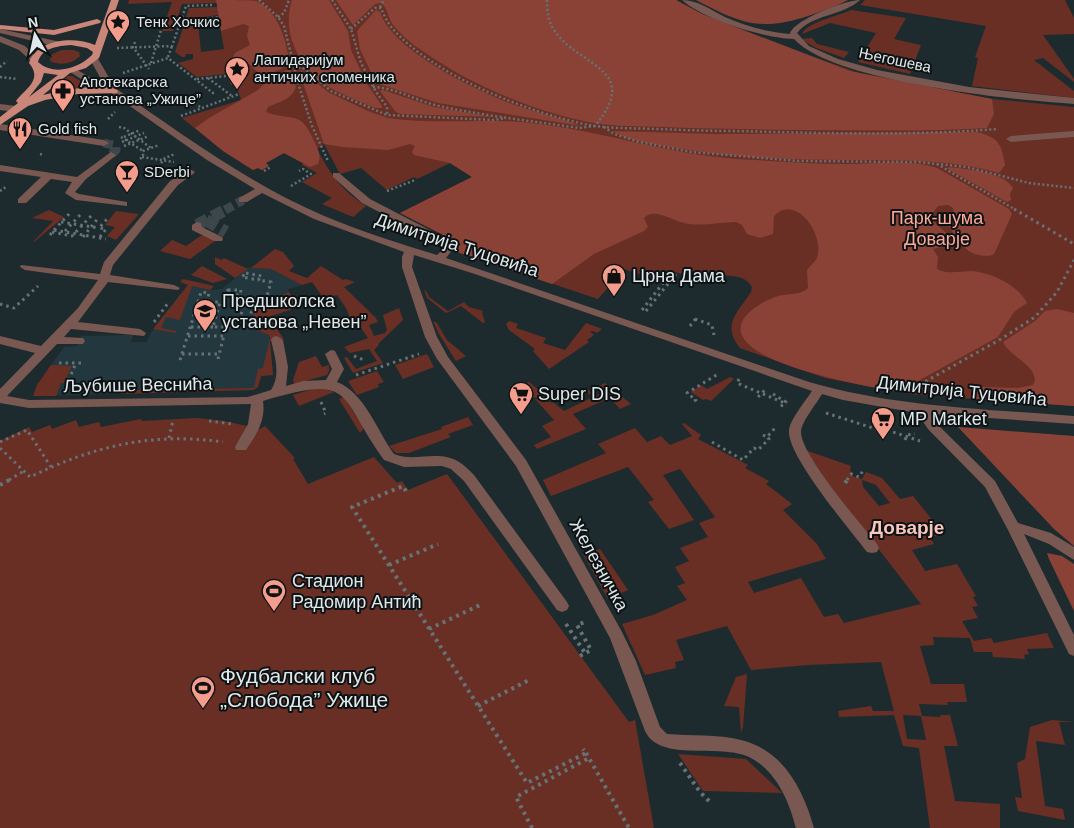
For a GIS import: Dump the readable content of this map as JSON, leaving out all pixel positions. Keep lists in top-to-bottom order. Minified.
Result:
{"streets":{"street":["Његошева","Димитрија Туцовића","Љубише Веснића","Железничка"]},"crossings":[["Димитрија Туцовића","Железничка"]],"districts":["Доварје"],"parks":["Парк-шума Доварје"],"places":{"place":["Тенк Хочкис","Лапидаријум античких споменика"],"pharmacy":["Апотекарска установа „Ужице”"],"restaurant":["Gold fish"],"bar":["SDerbi"],"shop":["Црна Дама"],"school or university":["Предшколска установа „Невен”"],"supermarket":["Super DIS","MP Market"],"sports":["Стадион Радомир Антић","Фудбалски клуб „Слобода” Ужице"]},"north":"top"}
